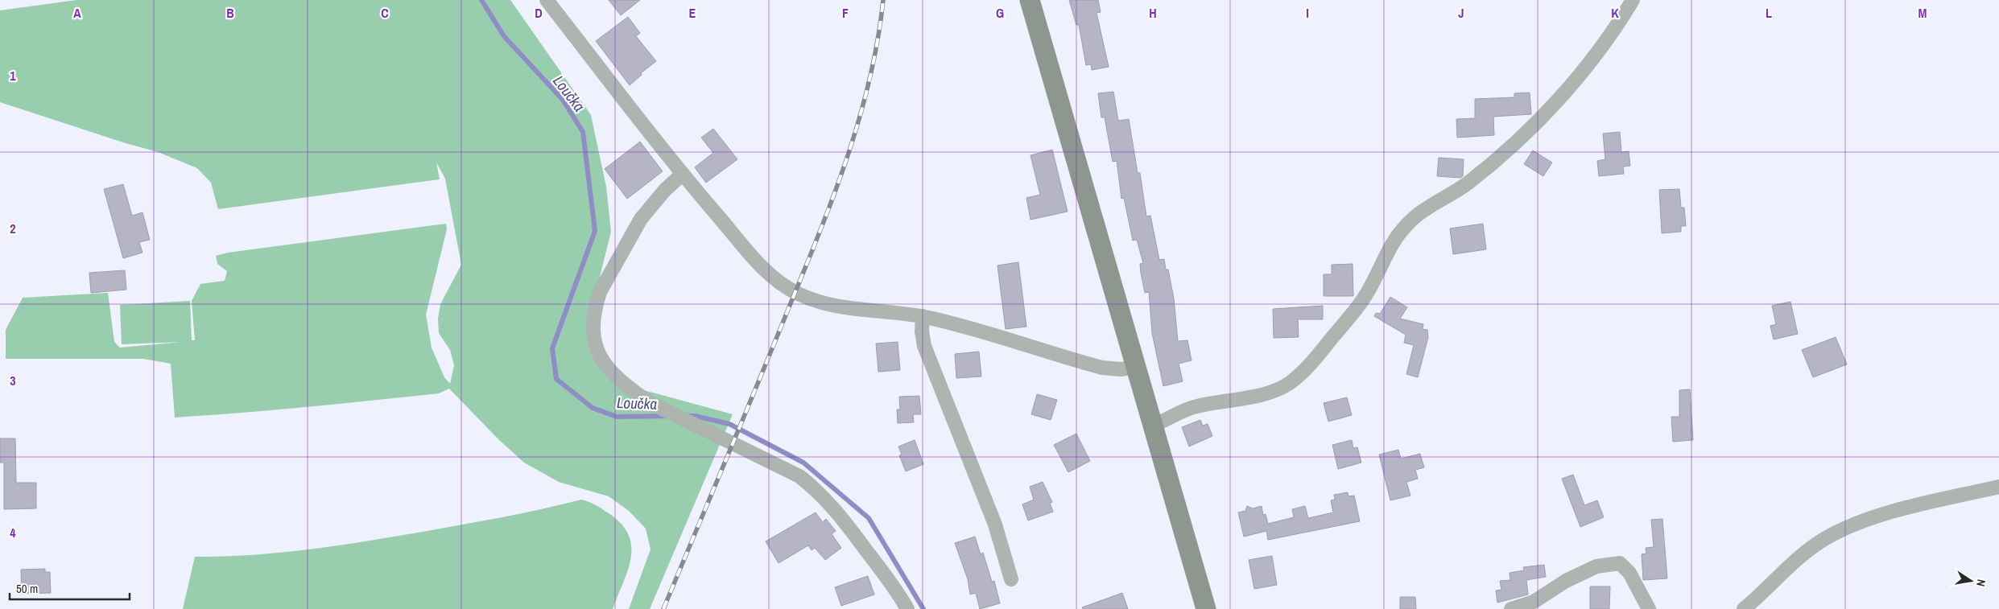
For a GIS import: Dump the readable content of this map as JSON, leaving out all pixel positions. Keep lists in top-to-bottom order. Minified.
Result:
{"water":["Loučka"],"scale_bar":"50 m","north":"right","grid":{"columns":["A","B","C","D","E","F","G","H","I","J","K","L","M"],"rows":["1","2","3","4"]}}
